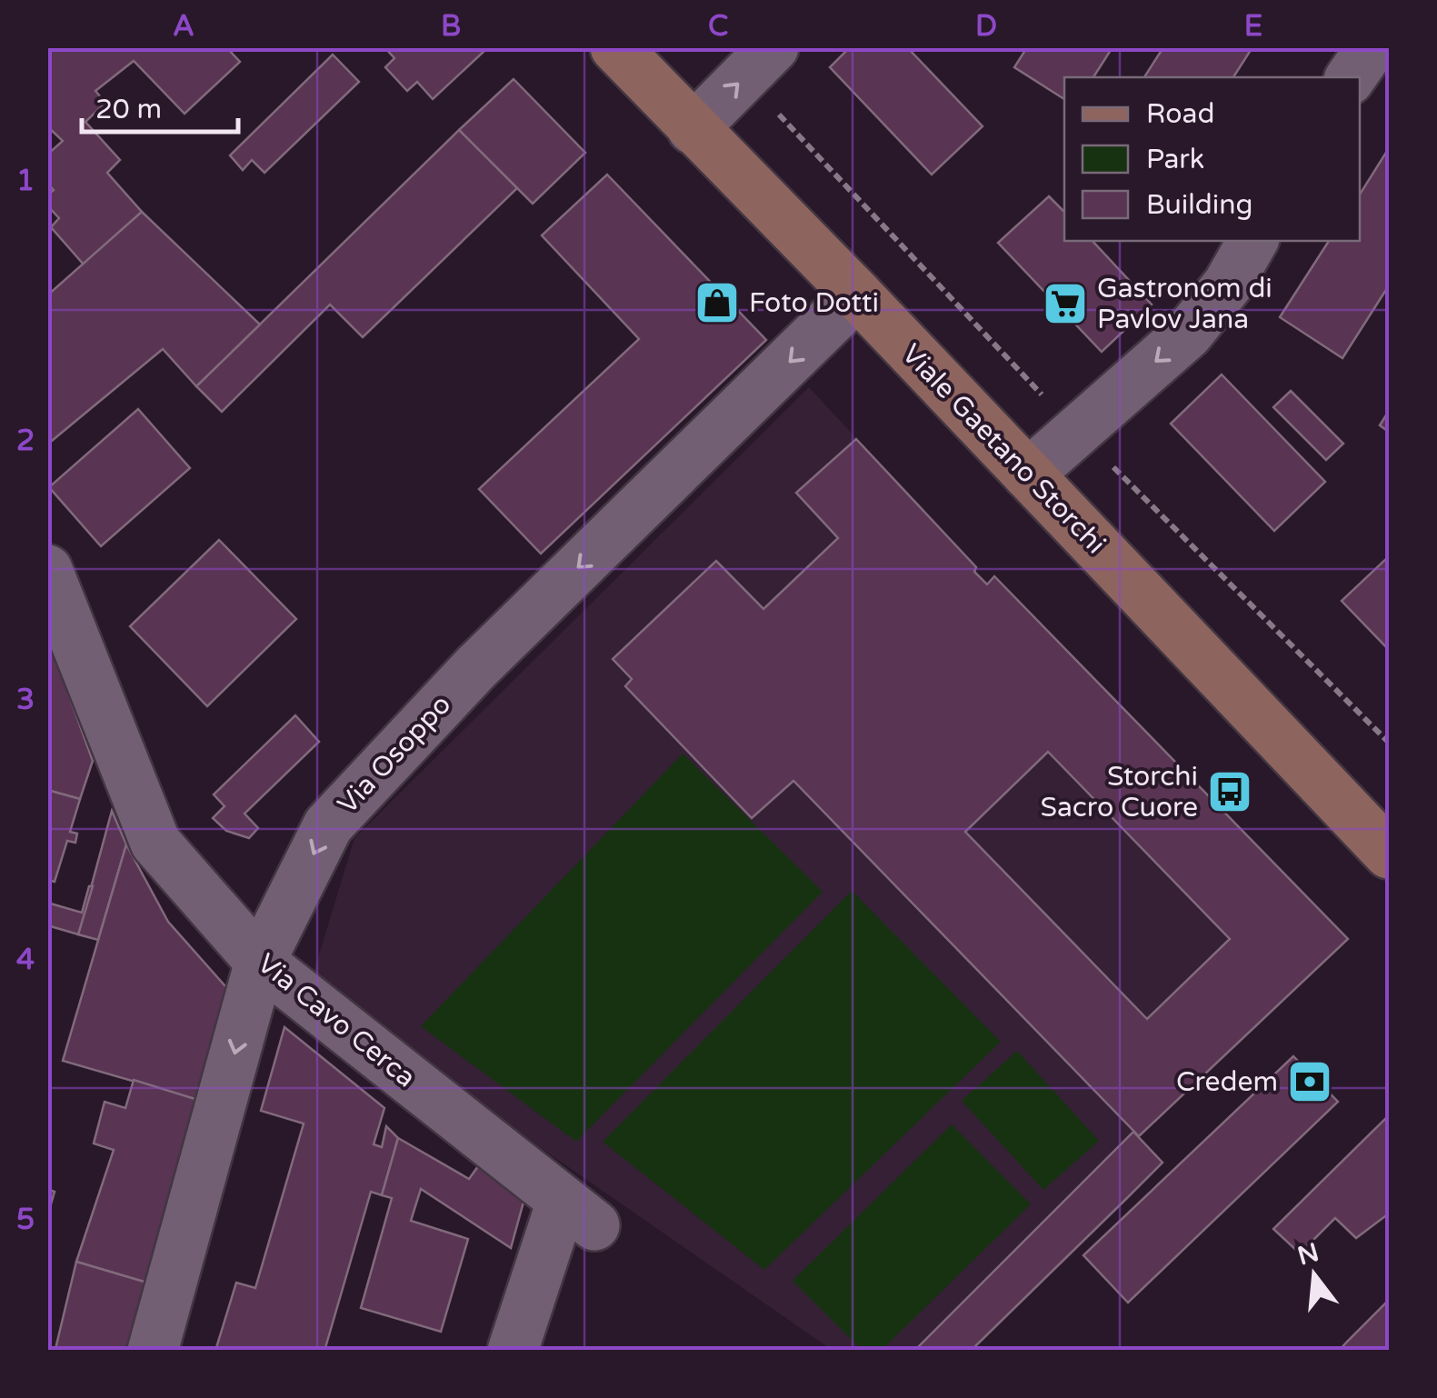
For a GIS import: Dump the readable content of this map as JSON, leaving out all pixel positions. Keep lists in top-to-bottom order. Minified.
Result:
{"streets":{"street":["Viale Gaetano Storchi","Via Osoppo","Via Cavo Cerca"]},"crossings":[["Viale Gaetano Storchi","Via Osoppo"],["Via Osoppo","Via Cavo Cerca"]],"one_way":["Via Osoppo"],"places":{"shop":["Foto Dotti"],"supermarket":["Gastronom di Pavlov Jana"],"bus stop":["Storchi Sacro Cuore"],"bank":["Credem"]},"legend":["Road","Park","Building"],"scale_bar":"20 m","north":"top","grid":{"columns":["A","B","C","D","E"],"rows":["1","2","3","4","5"]}}
